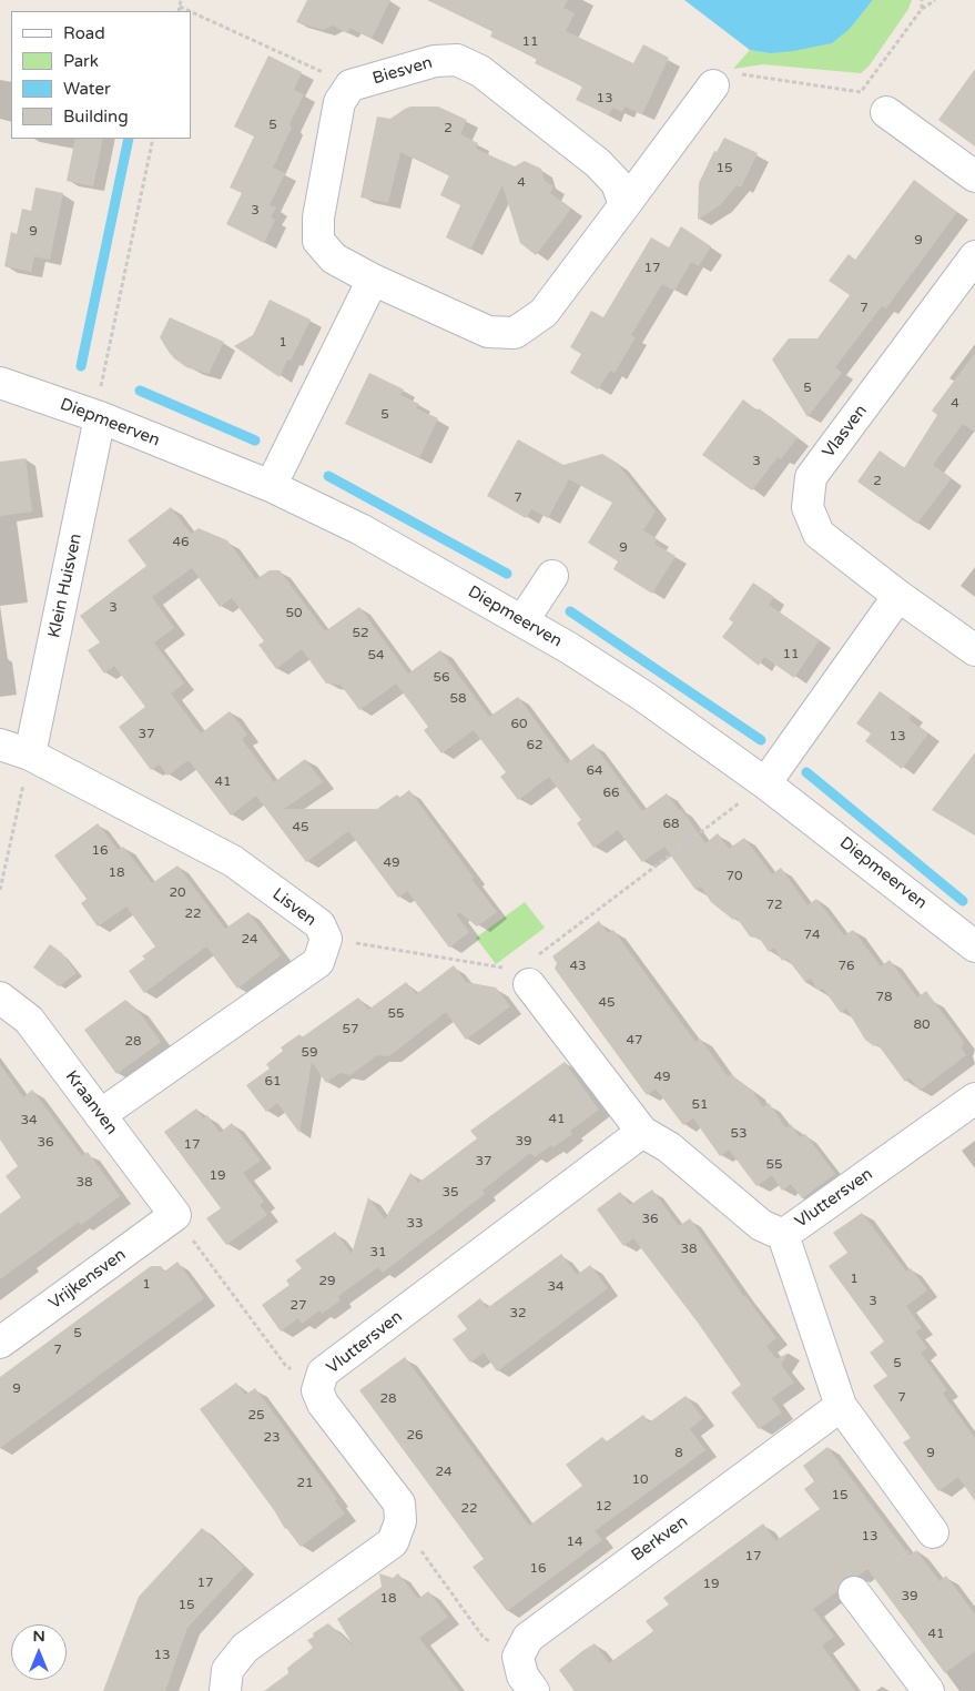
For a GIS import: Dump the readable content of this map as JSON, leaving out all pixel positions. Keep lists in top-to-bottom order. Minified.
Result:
{"streets":{"street":["Biesven","Diepmeerven","Vlasven","Klein Huisven","Lisven","Kraanven","Vluttersven","Vrijkensven","Berkven"]},"crossings":[["Diepmeerven","Klein Huisven"],["Klein Huisven","Lisven"],["Lisven","Kraanven"],["Kraanven","Vrijkensven"]],"house_numbers":["11","13","5","2","15","4","3","9","9","17","7","1","5","4","5","3","2","7","46","9","3","50","52","11","54","56","58","60","37","13","62","64","41","66","68","45","16","49","18","70","20","72","22","74","24","43","76","78","45","55","80","57","47","28","59","49","61","51","41","34","53","39","36","17","37","55","19","38","35","36","33","38","31","1","29","1","34","3","27","32","5","7","5","9","7","28","25","26","23","8","9","24","10","21","15","12","22","13","14","17","16","17","19","39","18","15","41","13"],"legend":["Road","Park","Water","Building"],"north":"top"}
